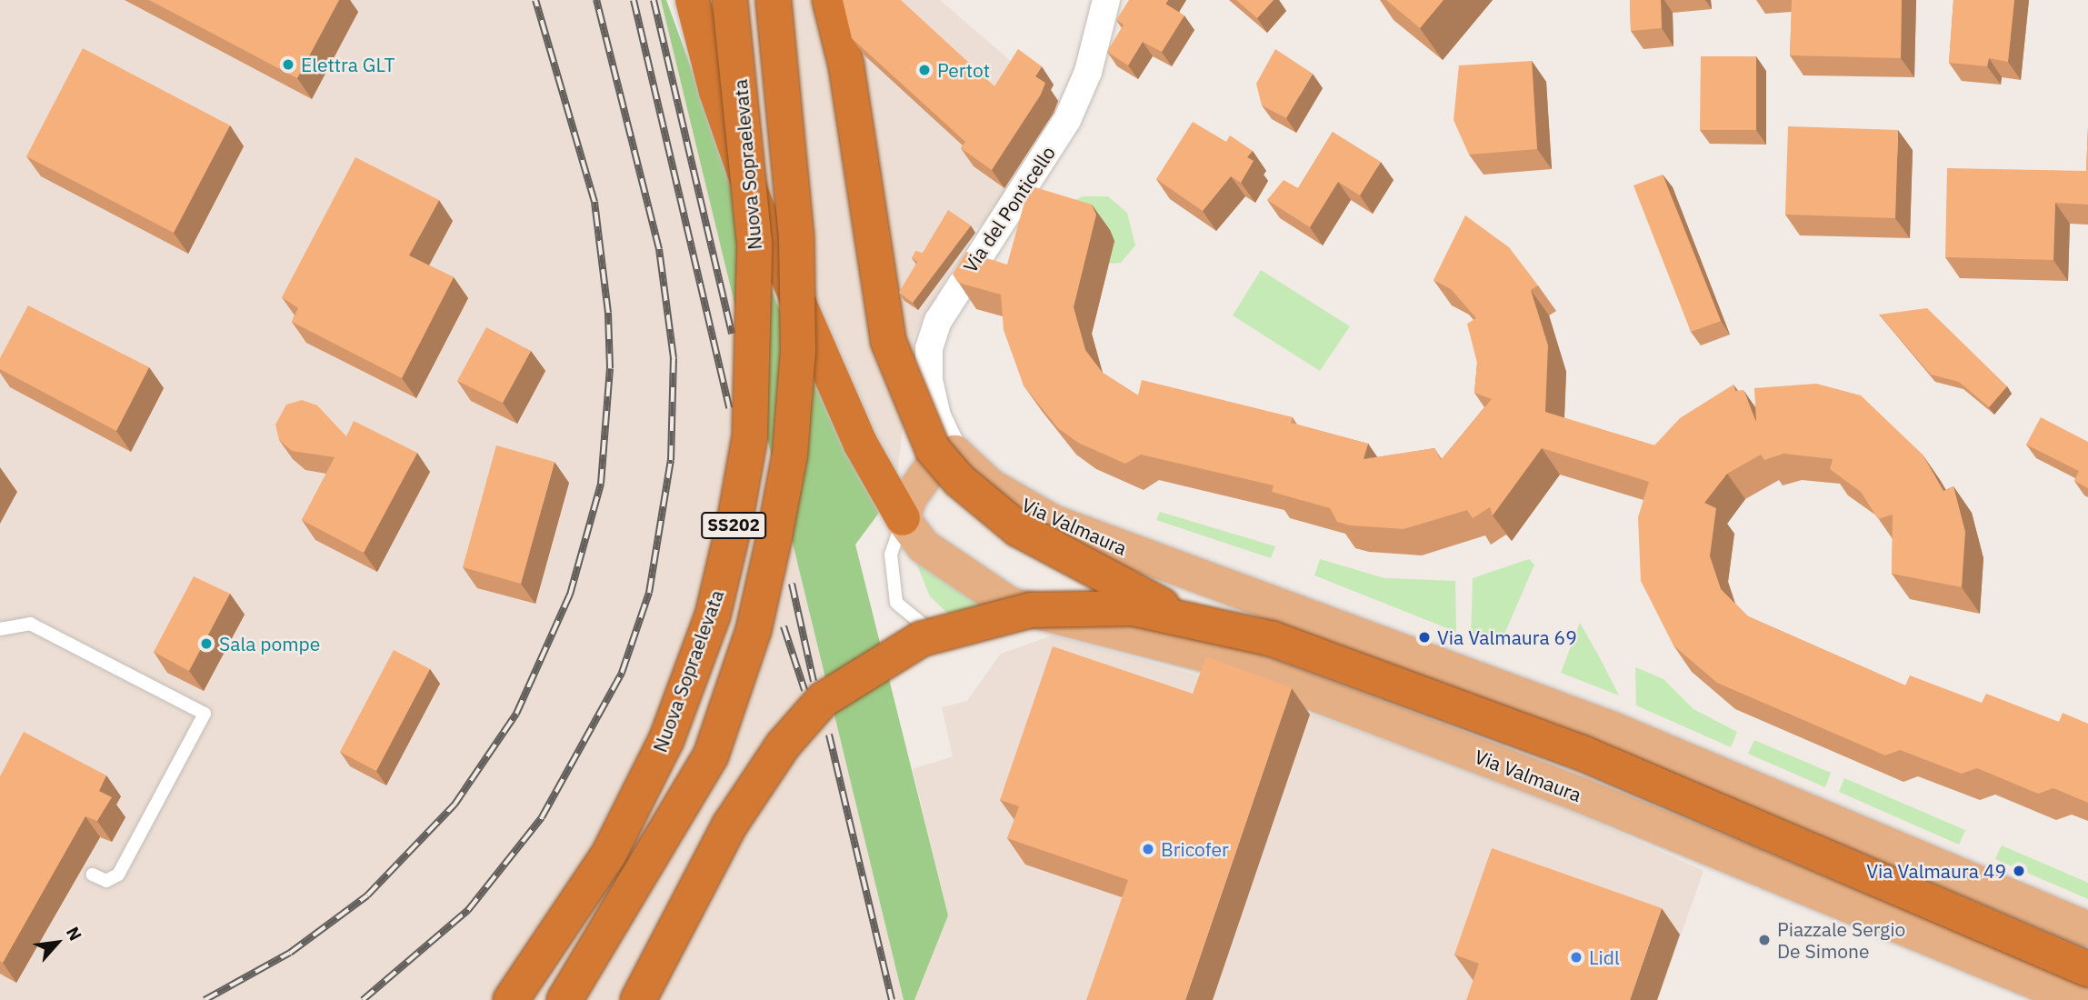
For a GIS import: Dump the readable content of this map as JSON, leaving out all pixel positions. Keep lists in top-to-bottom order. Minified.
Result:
{"streets":{"highway":["Nuova Sopraelevata","SS202"],"main road":["Via Valmaura"],"street":["Via del Ponticello"]},"crossings":[["Via del Ponticello","Via Valmaura"]],"places":["Elettra GLT","Pertot","Via Valmaura 69","Sala pompe","Bricofer","Via Valmaura 49","Piazzale Sergio De Simone","Lidl"],"north":"top right"}
